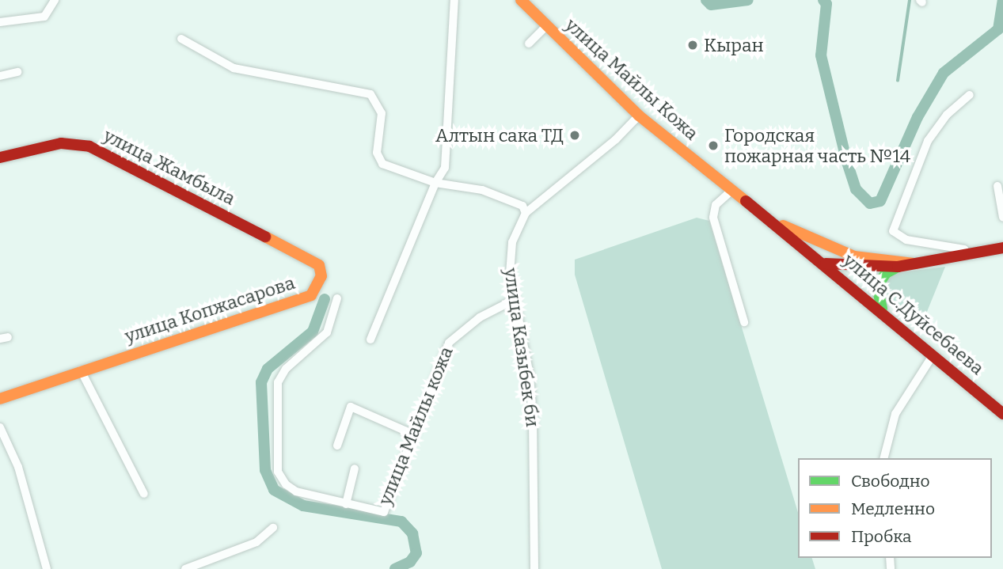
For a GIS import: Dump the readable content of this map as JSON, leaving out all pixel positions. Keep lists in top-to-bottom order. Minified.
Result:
{"streets":{"street":["улица Майлы Кожа","улица Жамбыла","улица Копжасарова","улица С.Дуйсебаева","улица Казыбек би","улица Майлы кожа"]},"crossings":[["улица Майлы Кожа","улица С.Дуйсебаева"],["улица Майлы Кожа","улица Казыбек би"],["улица Жамбыла","улица Копжасарова"],["улица Казыбек би","улица Майлы кожа"]],"places":["Кыран","Алтын сака ТД","Городская пожарная часть №14"],"legend":["Свободно","Медленно","Пробка"]}
